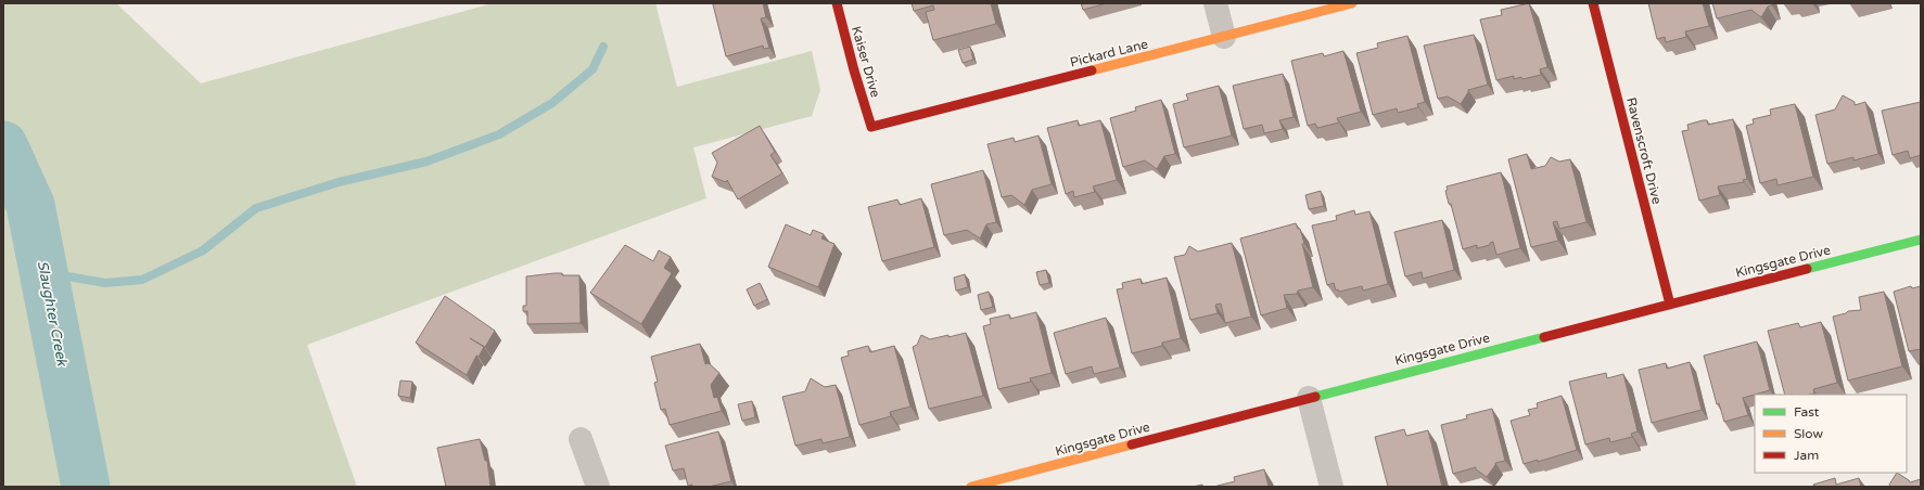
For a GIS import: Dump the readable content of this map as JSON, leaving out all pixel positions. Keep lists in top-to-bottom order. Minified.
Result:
{"streets":{"street":["Pickard Lane","Kaiser Drive","Ravenscroft Drive","Kingsgate Drive"]},"crossings":[["Pickard Lane","Kaiser Drive"],["Ravenscroft Drive","Kingsgate Drive"]],"water":["Slaughter Creek"],"legend":["Fast","Slow","Jam"]}
